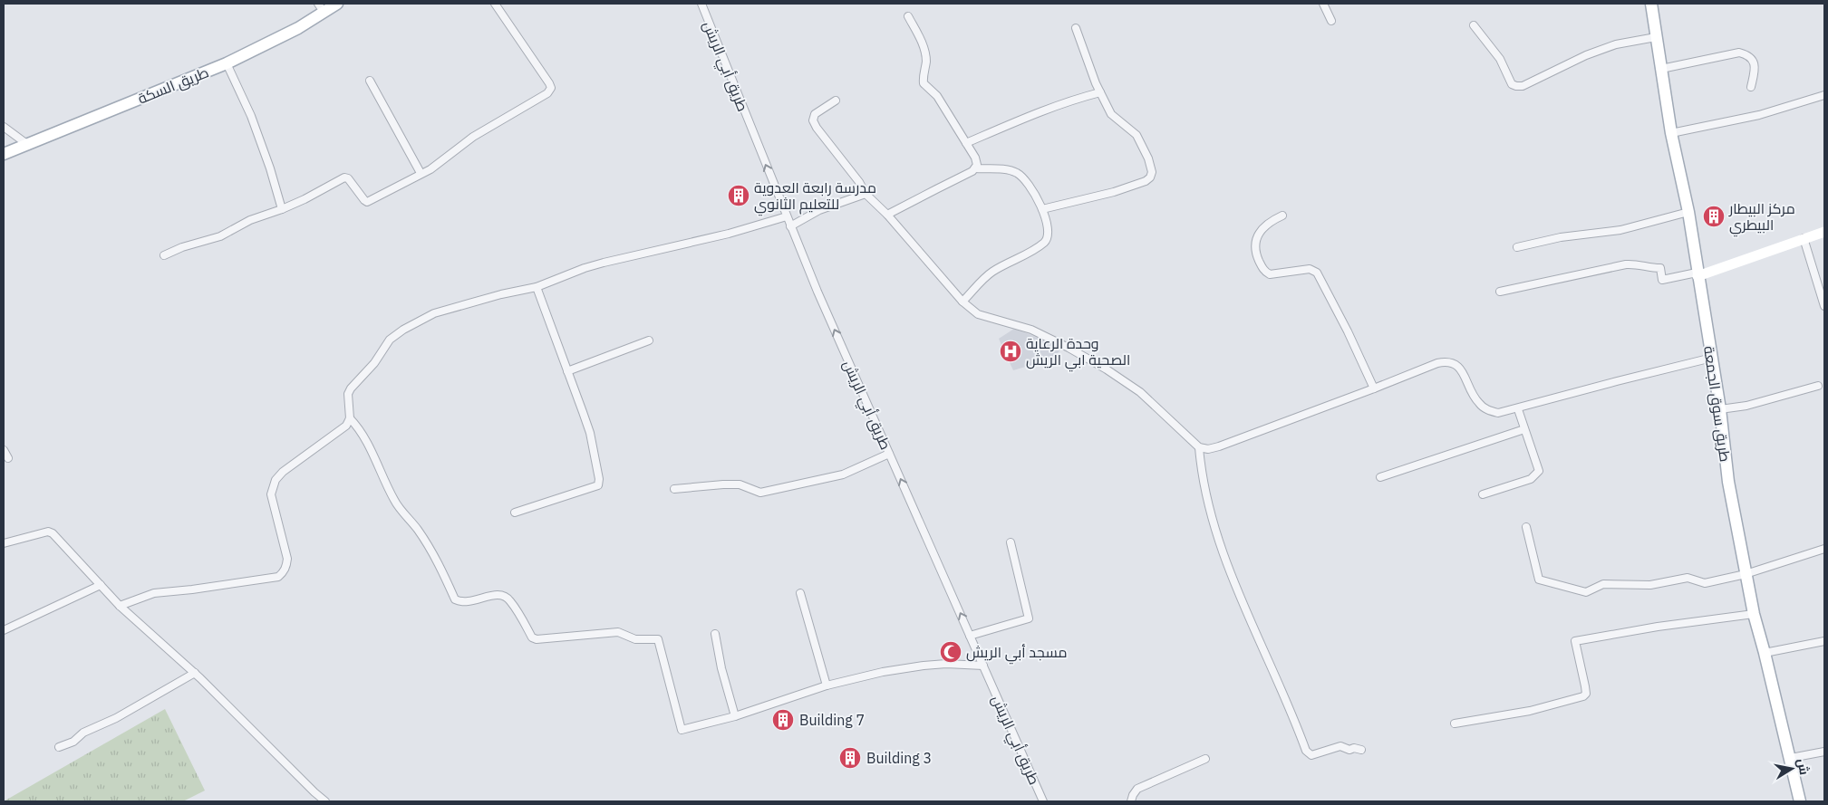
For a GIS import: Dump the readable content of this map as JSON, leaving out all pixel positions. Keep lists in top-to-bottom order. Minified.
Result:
{"streets":{"main road":["طريق السكة","طريق سوق الجمعة"],"street":["طريق أبي الريش"]},"one_way":["طريق أبي الريش"],"places":{"building":["مدرسة رابعة العدوية للتعليم الثانوي","مركز البيطار البيطري","Building 7","Building 3"],"hospital":["وحدة الرعاية الصحية ابي الريش"],"mosque":["مسجد أبي الريش"]},"north":"right"}
